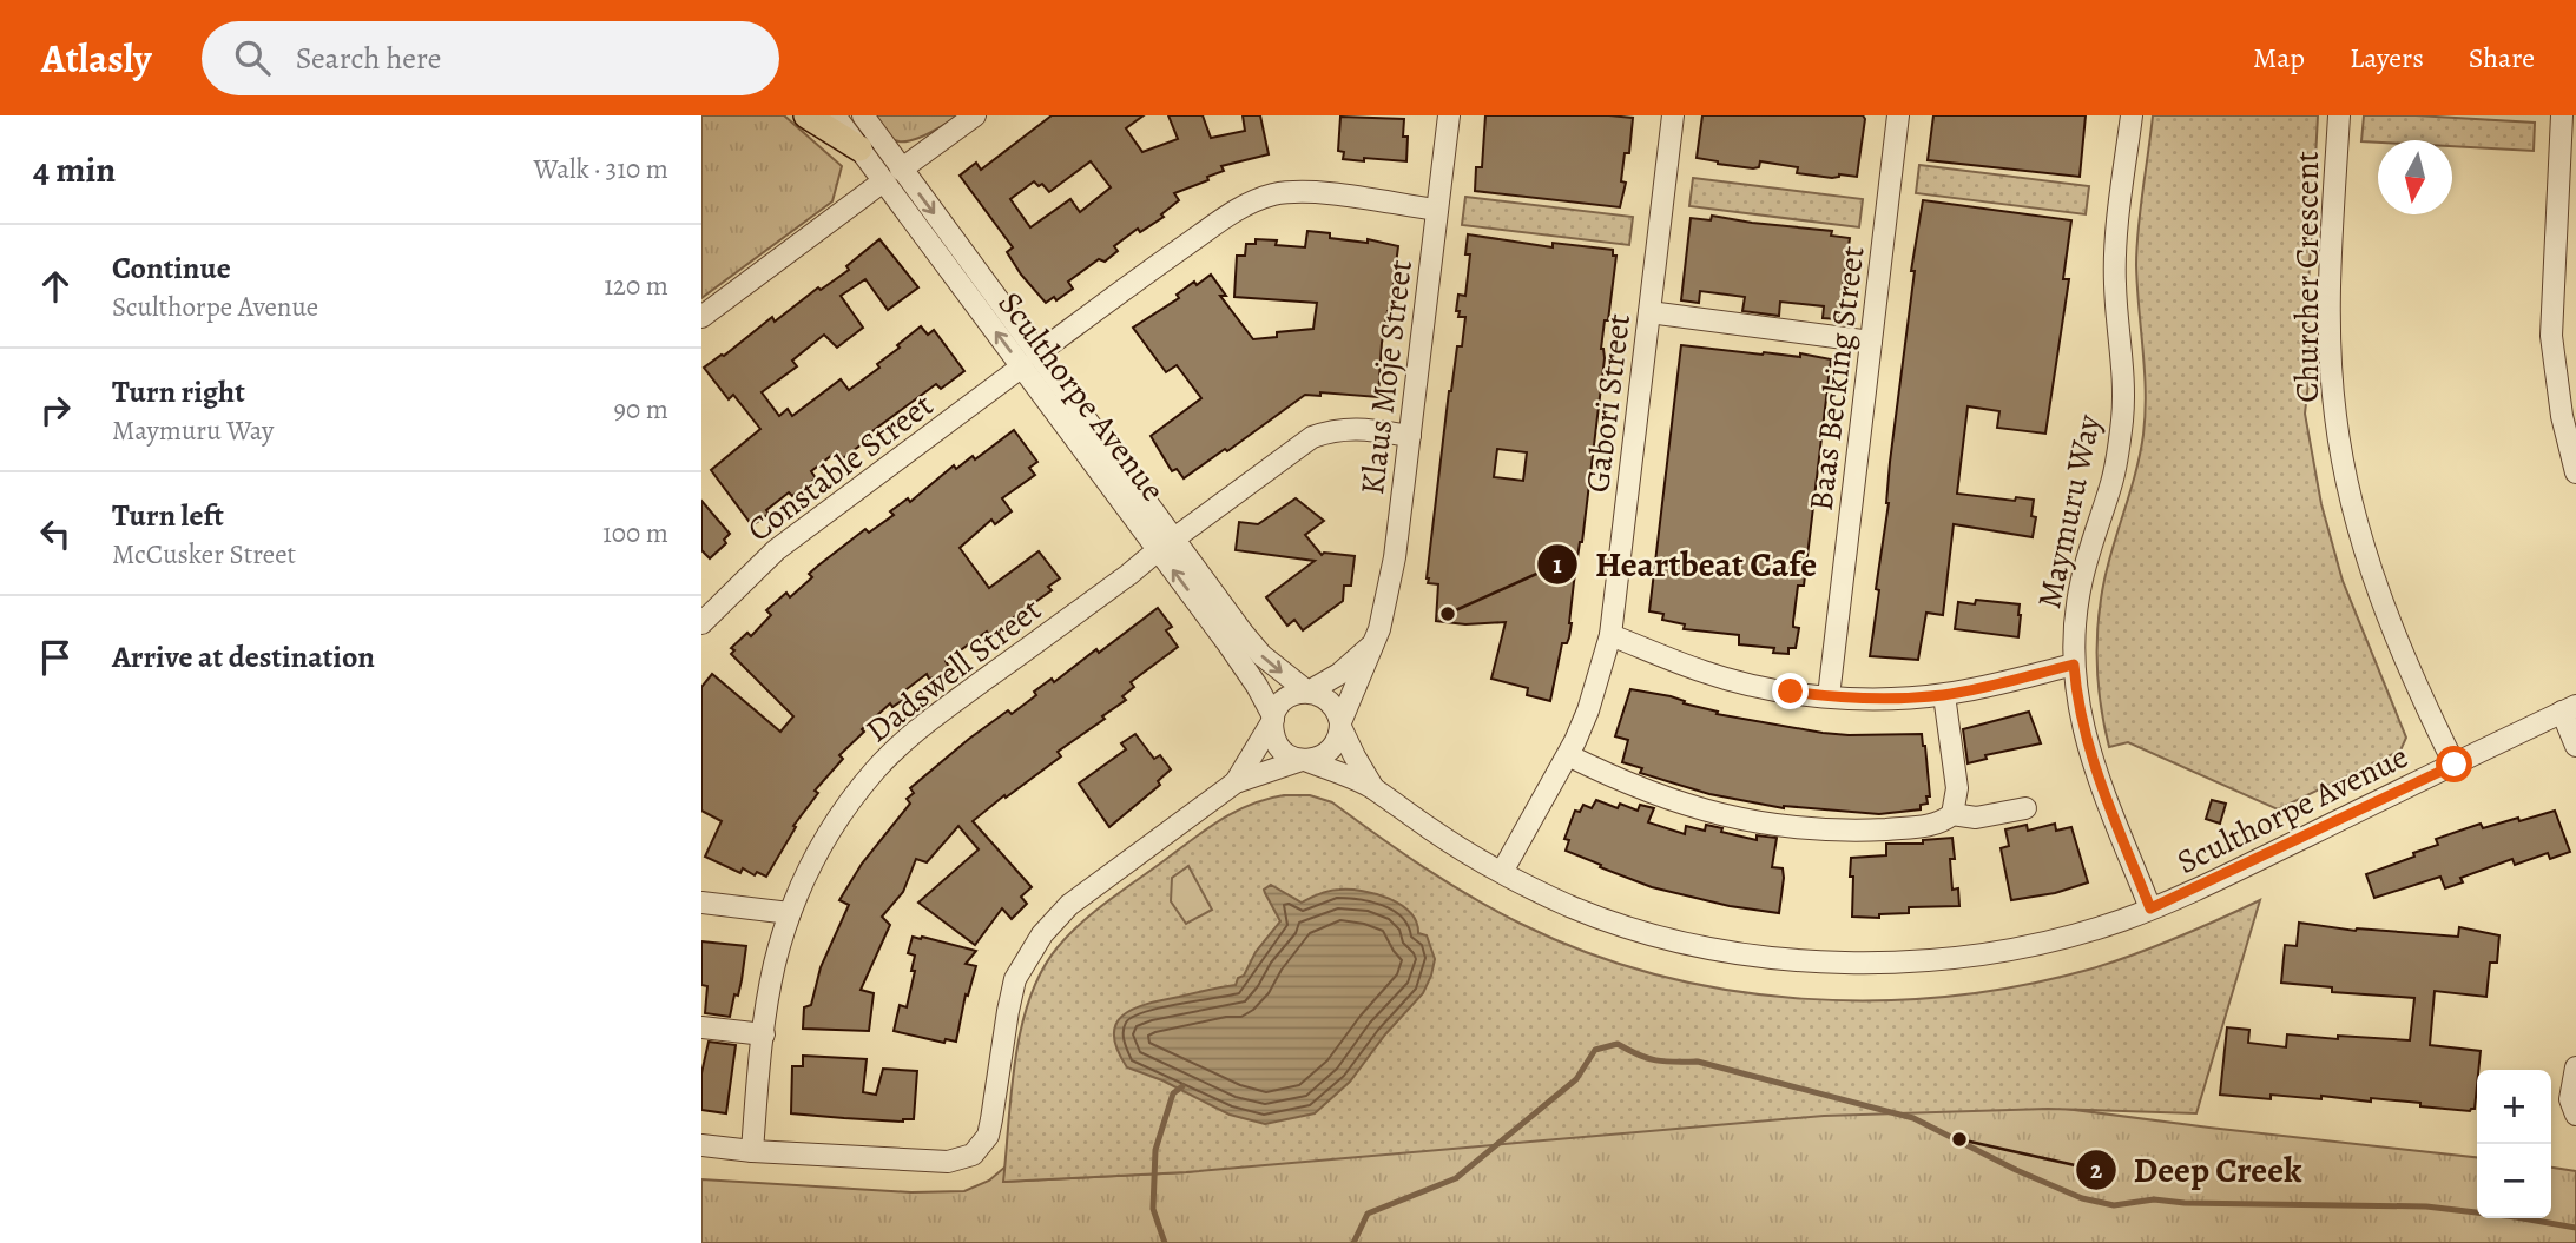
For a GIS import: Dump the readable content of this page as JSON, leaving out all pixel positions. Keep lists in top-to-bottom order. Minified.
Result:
{"streets":{"street":["Churcher Crescent","Klaus Moje Street","Baas Becking Street","Sculthorpe Avenue","Gabori Street","Constable Street","Maymuru Way","Dadswell Street"]},"crossings":[["Churcher Crescent","Sculthorpe Avenue"],["Klaus Moje Street","Sculthorpe Avenue"],["Klaus Moje Street","Constable Street"],["Klaus Moje Street","Dadswell Street"],["Sculthorpe Avenue","Gabori Street"],["Sculthorpe Avenue","Constable Street"],["Sculthorpe Avenue","Maymuru Way"],["Sculthorpe Avenue","Dadswell Street"]],"places":["Heartbeat Cafe","Deep Creek"],"north":"bottom","page":{"header":"Atlasly","search":"Search here","nav":["Map","Layers","Share"],"heading":["4 min","Walk · 310 m"],"list":[["Continue","Sculthorpe Avenue","120 m"],["Turn right","Maymuru Way","90 m"],["Turn left","McCusker Street","100 m"],"Arrive at destination"],"map_buttons":["+","−"]}}
